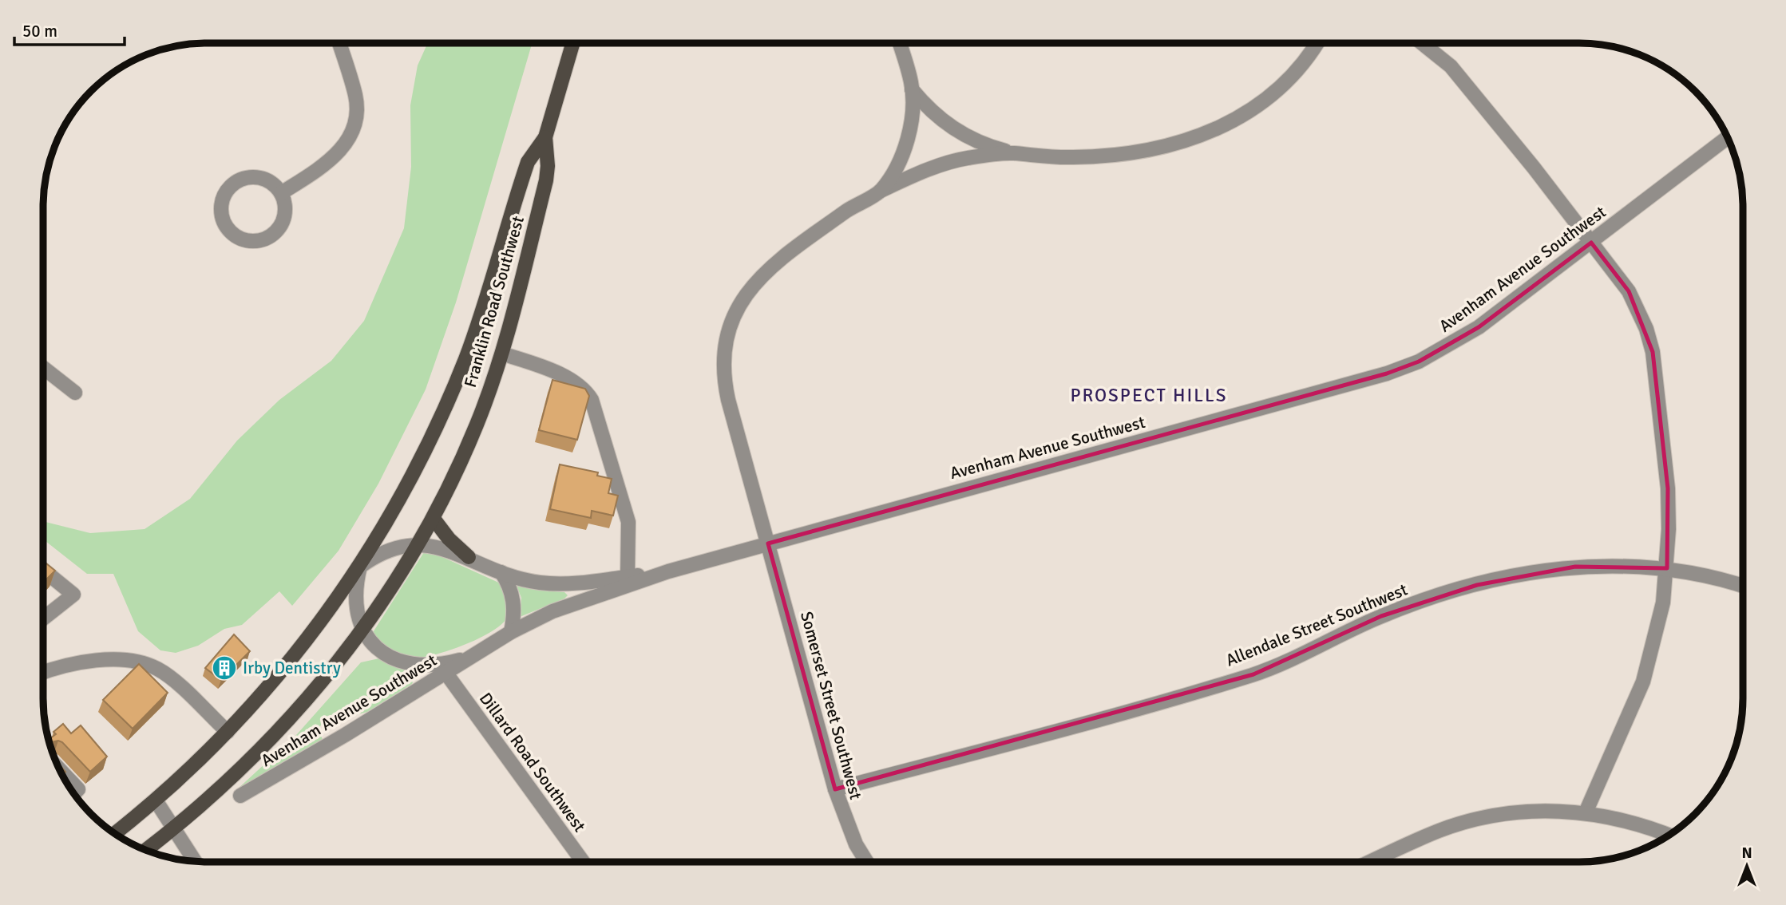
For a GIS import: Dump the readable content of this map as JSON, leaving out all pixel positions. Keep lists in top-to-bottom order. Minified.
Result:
{"streets":{"main road":["Franklin Road Southwest"],"street":["Avenham Avenue Southwest","Allendale Street Southwest","Somerset Street Southwest","Dillard Road Southwest"]},"crossings":[["Avenham Avenue Southwest","Franklin Road Southwest"],["Avenham Avenue Southwest","Somerset Street Southwest"],["Avenham Avenue Southwest","Dillard Road Southwest"],["Allendale Street Southwest","Somerset Street Southwest"]],"districts":["PROSPECT HILLS"],"places":{"building":["Irby Dentistry"]},"scale_bar":"50 m","north":"top"}
